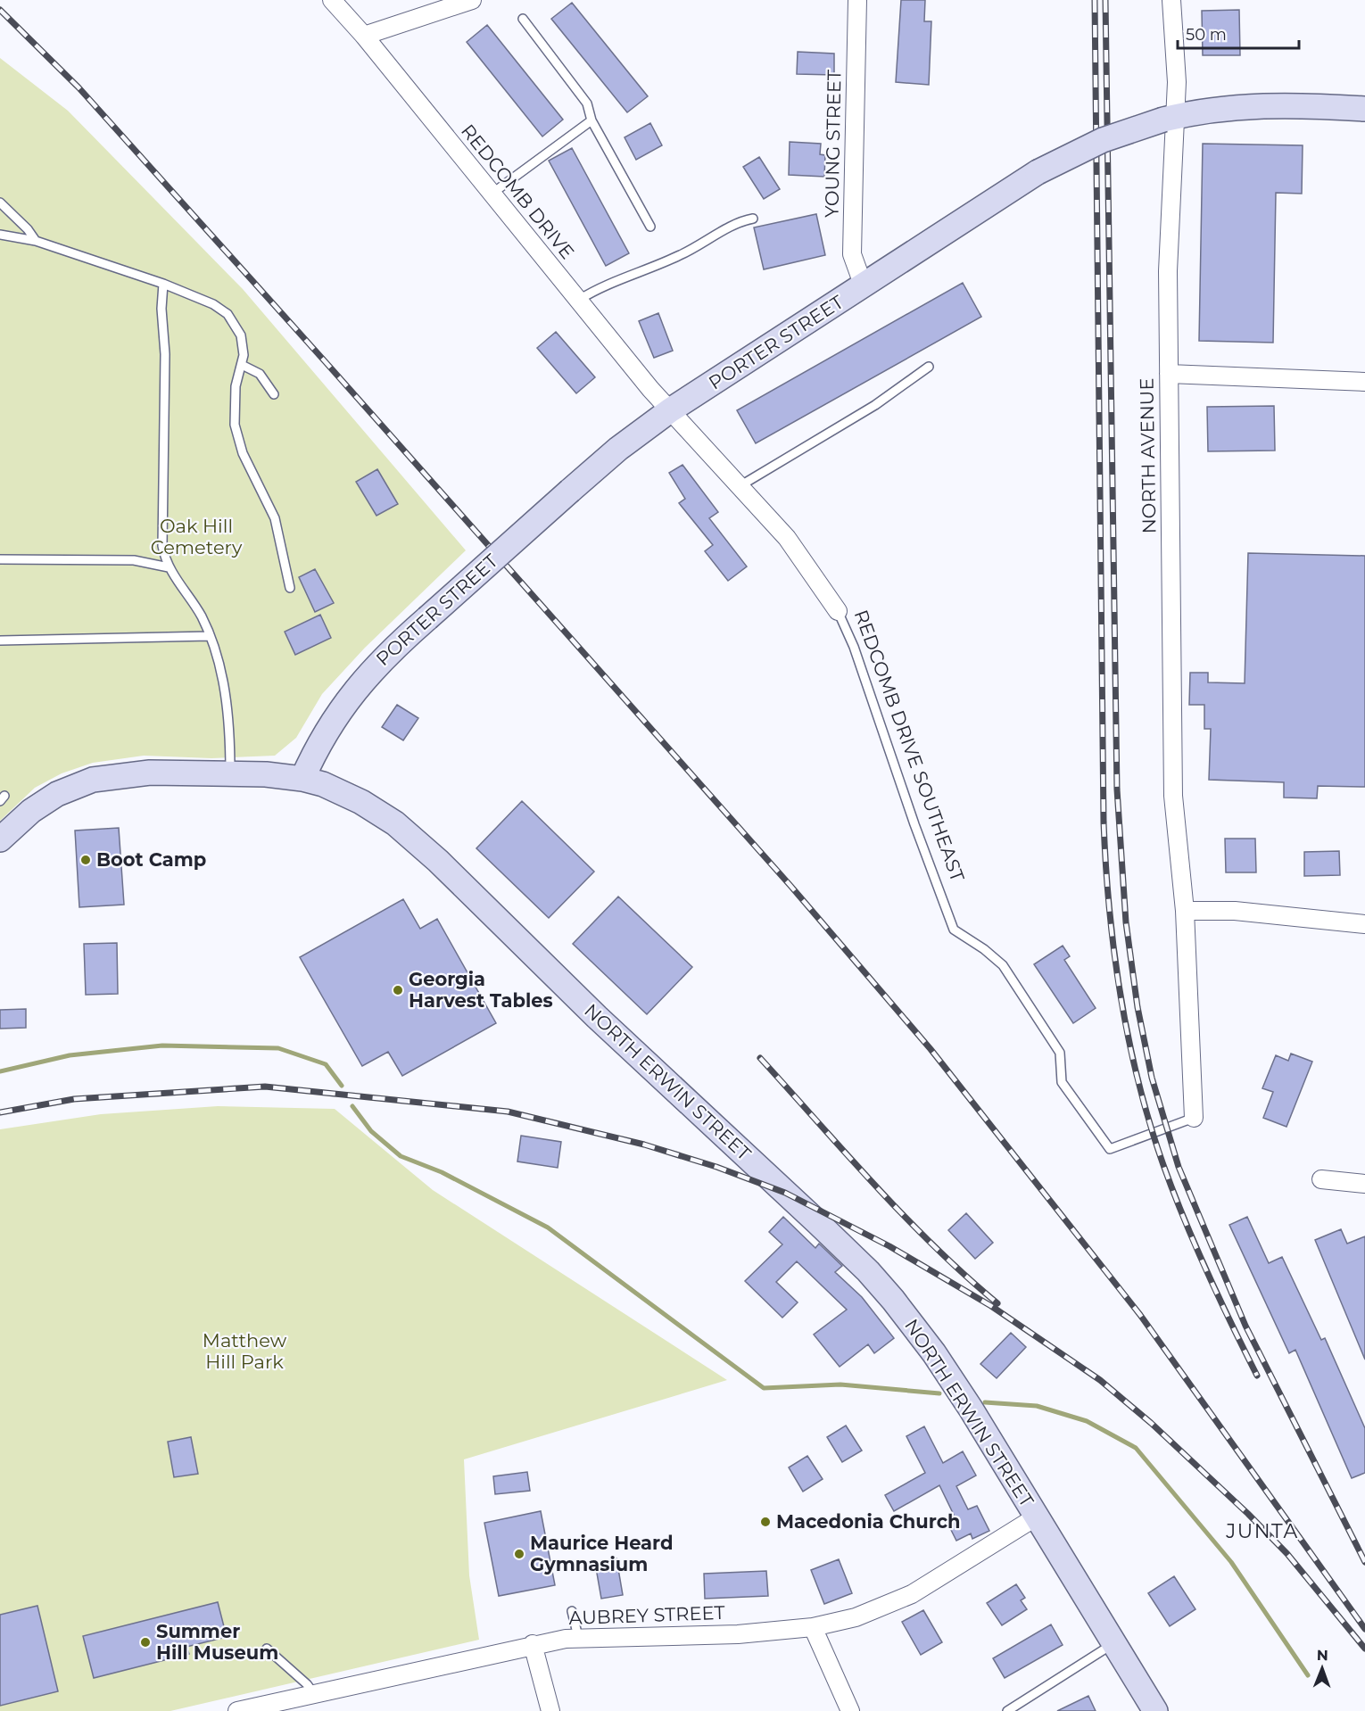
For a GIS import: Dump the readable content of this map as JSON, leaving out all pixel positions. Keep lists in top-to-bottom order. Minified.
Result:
{"streets":{"street":["YOUNG STREET","REDCOMB DRIVE","PORTER STREET","NORTH AVENUE","REDCOMB DRIVE SOUTHEAST","NORTH ERWIN STREET","AUBREY STREET"]},"crossings":[["YOUNG STREET","PORTER STREET"],["REDCOMB DRIVE","PORTER STREET"],["REDCOMB DRIVE","REDCOMB DRIVE SOUTHEAST"],["PORTER STREET","NORTH AVENUE"],["PORTER STREET","REDCOMB DRIVE SOUTHEAST"],["PORTER STREET","NORTH ERWIN STREET"],["NORTH AVENUE","REDCOMB DRIVE SOUTHEAST"],["NORTH ERWIN STREET","AUBREY STREET"]],"districts":["JUNTA"],"parks":["Oak Hill Cemetery","Matthew Hill Park"],"places":["Boot Camp","Georgia Harvest Tables","Macedonia Church","Maurice Heard Gymnasium","Summer Hill Museum"],"scale_bar":"50 m","north":"top"}
